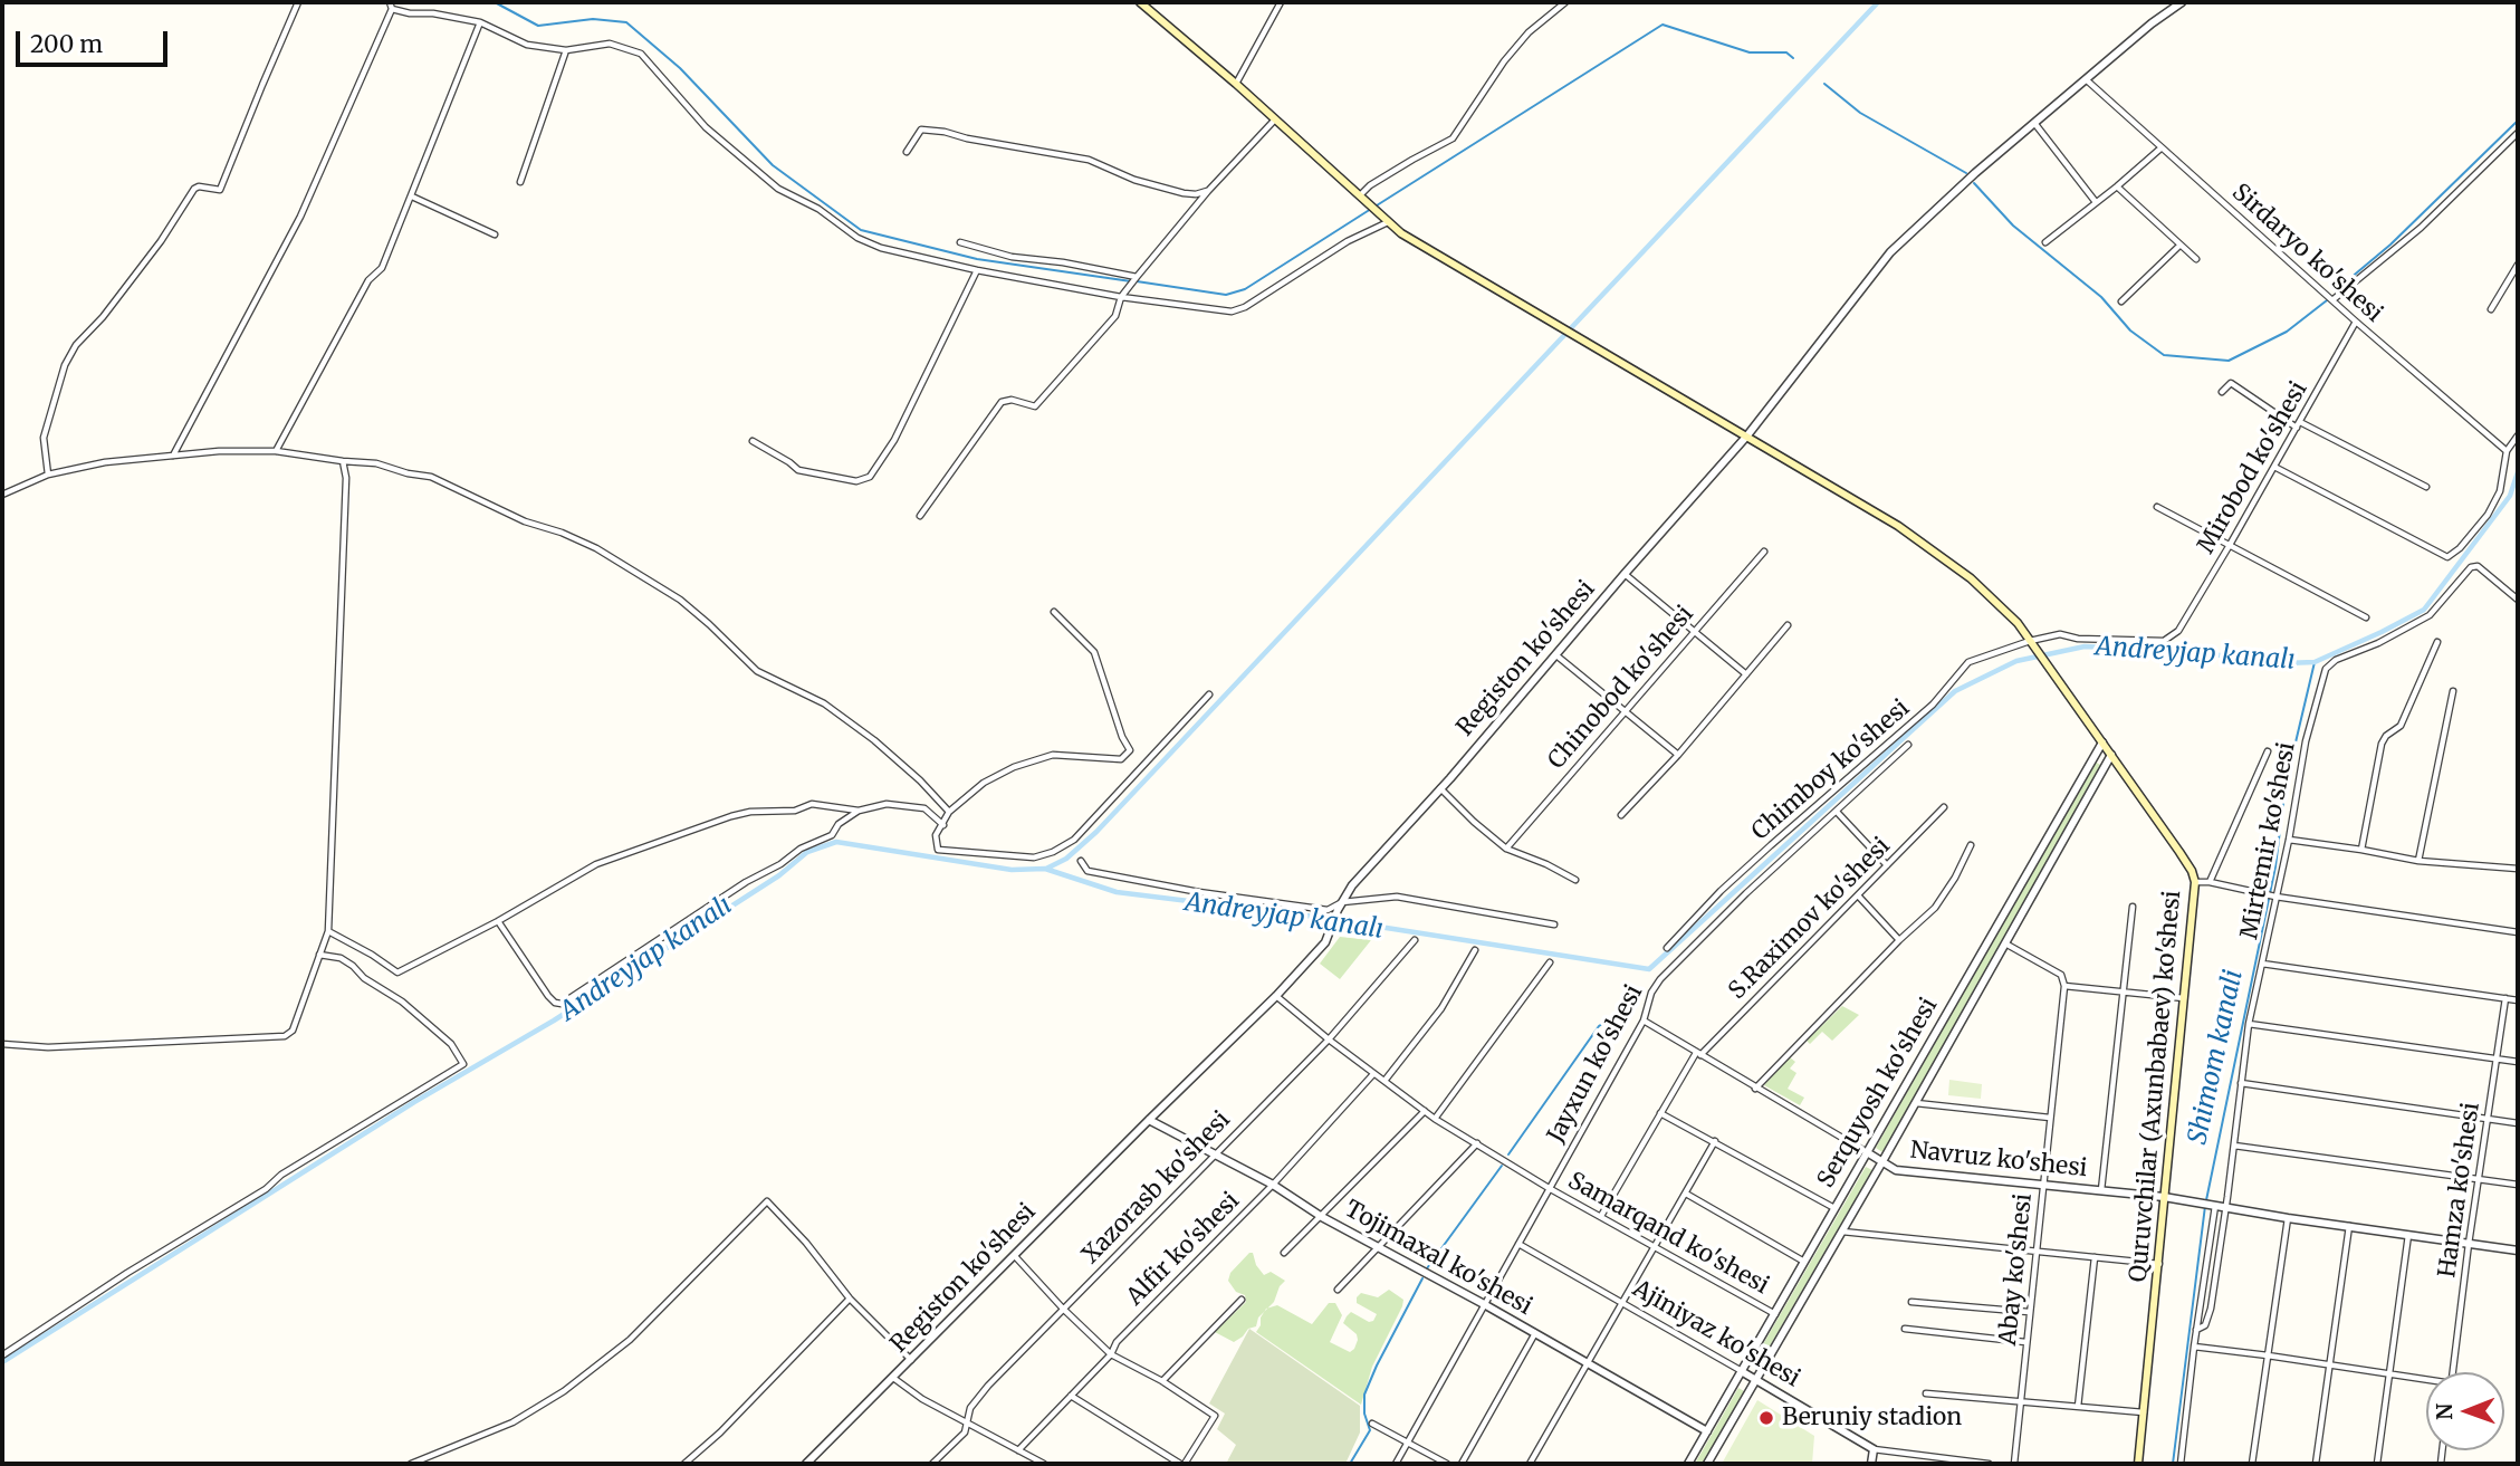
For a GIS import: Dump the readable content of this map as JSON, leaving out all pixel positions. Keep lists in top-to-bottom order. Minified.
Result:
{"streets":{"main road":["Quruvchilar (Axunbabaev) ko'shesi"],"street":["Sirdaryo ko'shesi","Mirobod ko'shesi","Registon ko'shesi","Chinobod ko'shesi","Chimboy ko'shesi","Mirtemir ko'shesi","S.Raximov ko'shesi","Jayxun ko'shesi","Serquyosh ko'shesi","Navruz ko'shesi","Xazorasb ko'shesi","Hamza ko'shesi","Samarqand ko'shesi","Alfir ko'shesi","Tojimaxal ko'shesi","Abay ko'shesi","Ajiniyaz ko'shesi"]},"crossings":[["Sirdaryo ko'shesi","Mirobod ko'shesi"],["Sirdaryo ko'shesi","Registon ko'shesi"],["Mirobod ko'shesi","Chimboy ko'shesi"],["Registon ko'shesi","Quruvchilar (Axunbabaev) ko'shesi"],["Registon ko'shesi","Samarqand ko'shesi"],["Registon ko'shesi","Tojimaxal ko'shesi"],["Chimboy ko'shesi","Quruvchilar (Axunbabaev) ko'shesi"],["S.Raximov ko'shesi","Navruz ko'shesi"],["S.Raximov ko'shesi","Samarqand ko'shesi"],["Jayxun ko'shesi","Navruz ko'shesi"],["Jayxun ko'shesi","Samarqand ko'shesi"],["Jayxun ko'shesi","Tojimaxal ko'shesi"],["Jayxun ko'shesi","Ajiniyaz ko'shesi"],["Quruvchilar (Axunbabaev) ko'shesi","Serquyosh ko'shesi"],["Quruvchilar (Axunbabaev) ko'shesi","Navruz ko'shesi"],["Serquyosh ko'shesi","Navruz ko'shesi"],["Serquyosh ko'shesi","Samarqand ko'shesi"],["Serquyosh ko'shesi","Tojimaxal ko'shesi"],["Serquyosh ko'shesi","Ajiniyaz ko'shesi"],["Navruz ko'shesi","Abay ko'shesi"],["Xazorasb ko'shesi","Samarqand ko'shesi"],["Xazorasb ko'shesi","Tojimaxal ko'shesi"],["Samarqand ko'shesi","Alfir ko'shesi"],["Alfir ko'shesi","Tojimaxal ko'shesi"]],"water":["Andreyjap kanalı","Shimom kanali"],"places":["Beruniy stadion"],"scale_bar":"200 m","north":"left"}
